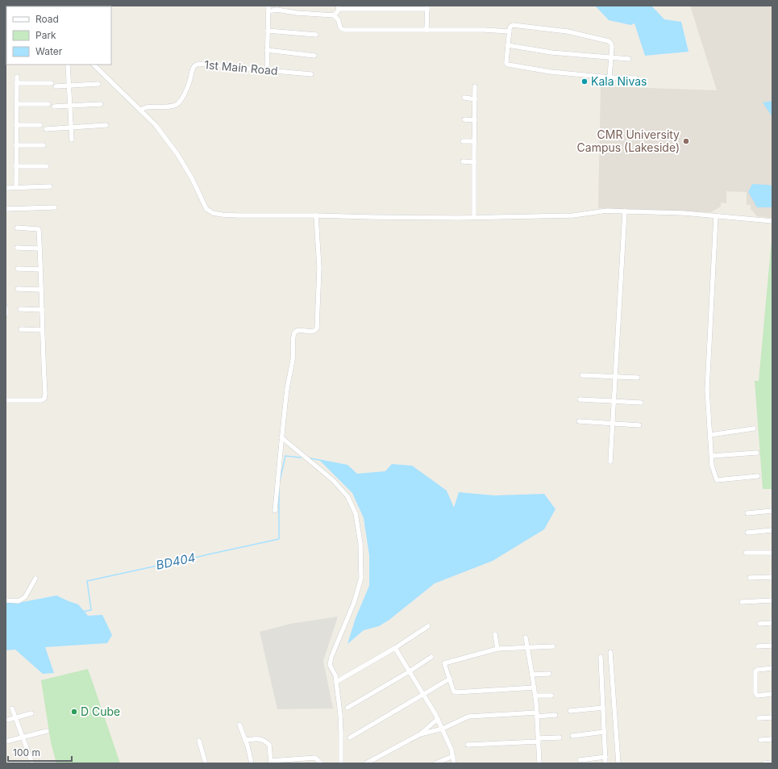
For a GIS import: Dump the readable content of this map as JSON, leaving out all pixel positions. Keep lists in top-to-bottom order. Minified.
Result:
{"streets":{"street":["1st Main Road"]},"water":["BD404"],"places":["Kala Nivas","CMR University Campus (Lakeside)","D Cube"],"legend":["Road","Park","Water"],"scale_bar":"100 m"}
